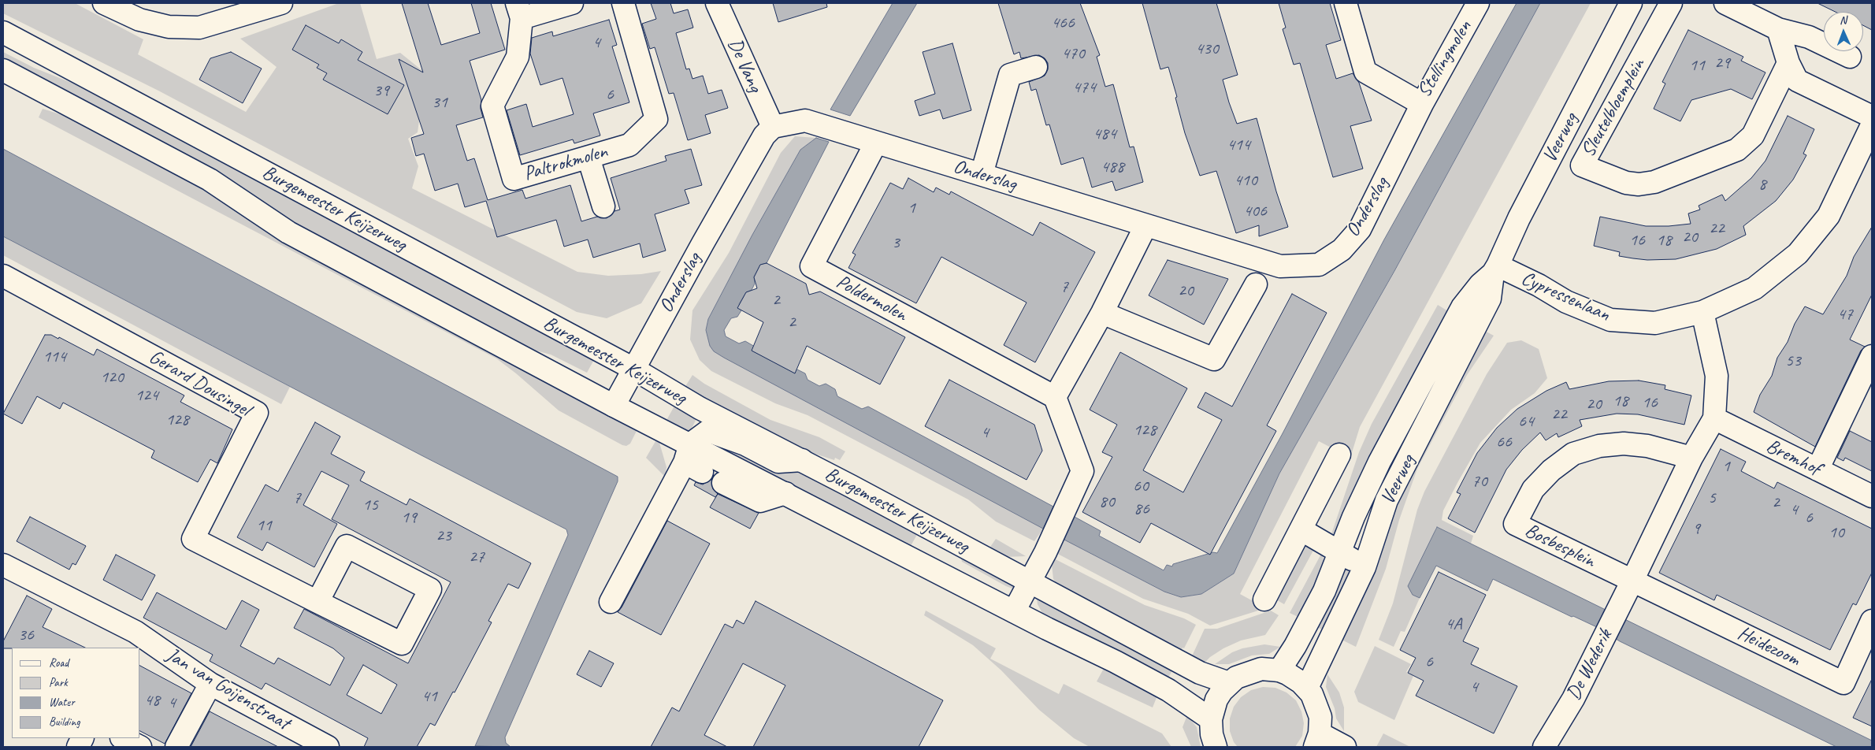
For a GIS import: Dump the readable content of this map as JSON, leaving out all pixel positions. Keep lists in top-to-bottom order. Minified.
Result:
{"streets":{"street":["Stellingmolen","De Vang","Sleutelbloemplein","Veerweg","Paltrokmolen","Onderslag","Burgemeester Keijzerweg","Cypressenlaan","Poldermolen","Gerard Dousingel","Bremhof","Bosbesplein","Heidezoom","De Wederik","Jan van Goijenstraat"]},"crossings":[["Stellingmolen","Onderslag"],["De Vang","Onderslag"],["Veerweg","Cypressenlaan"],["Onderslag","Burgemeester Keijzerweg"],["Onderslag","Poldermolen"],["Bosbesplein","Heidezoom"],["Bosbesplein","De Wederik"],["Heidezoom","De Wederik"]],"house_numbers":["466","4","430","470","29","11","474","39","6","31","484","414","488","410","8","1","406","22","20","16","18","3","7","20","2","47","2","114","53","120","124","18","16","20","22","128","64","128","4","66","1","70","60","7","5","80","2","15","86","4","19","6","11","9","10","23","27","4A","36","6","4","41","48","4"],"legend":["Road","Park","Water","Building"],"north":"top"}
